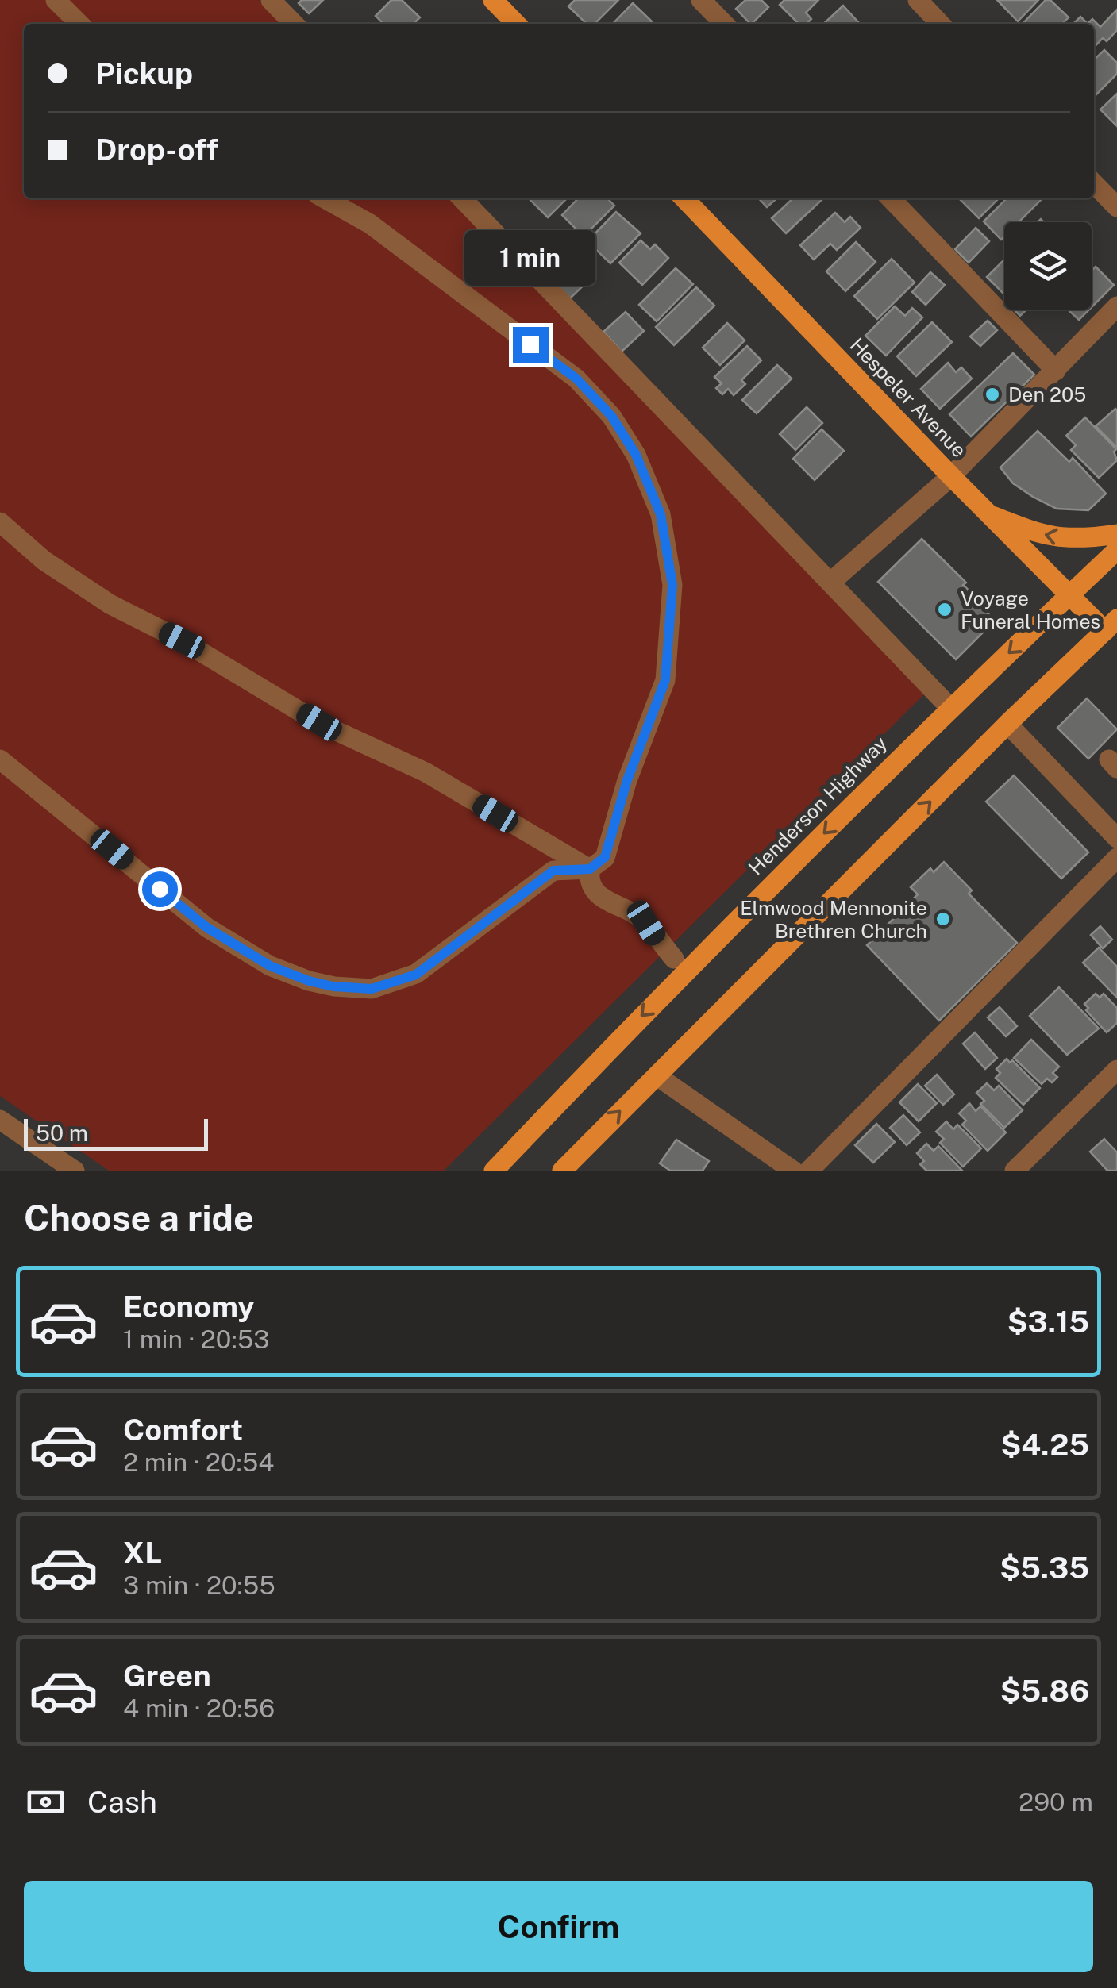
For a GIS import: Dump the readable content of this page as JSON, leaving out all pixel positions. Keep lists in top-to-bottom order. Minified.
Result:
{"streets":{"main road":["Hespeler Avenue","Henderson Highway"]},"crossings":[["Hespeler Avenue","Henderson Highway"]],"places":["Den 205","Voyage Funeral Homes","Elmwood Mennonite Brethren Church"],"scale_bar":"50 m","page":{"banner":["Pickup","Drop-off"],"bubble":"1 min","scale":"50 m","heading":"Choose a ride","list":[{"name":"Economy","note":"1 min · 20:53","value":"$3.15"},{"name":"Comfort","note":"2 min · 20:54","value":"$4.25"},{"name":"XL","note":"3 min · 20:55","value":"$5.35"},{"name":"Green","note":"4 min · 20:56","value":"$5.86"}],"pay":["Cash","290 m"],"buttons":"Confirm"}}
